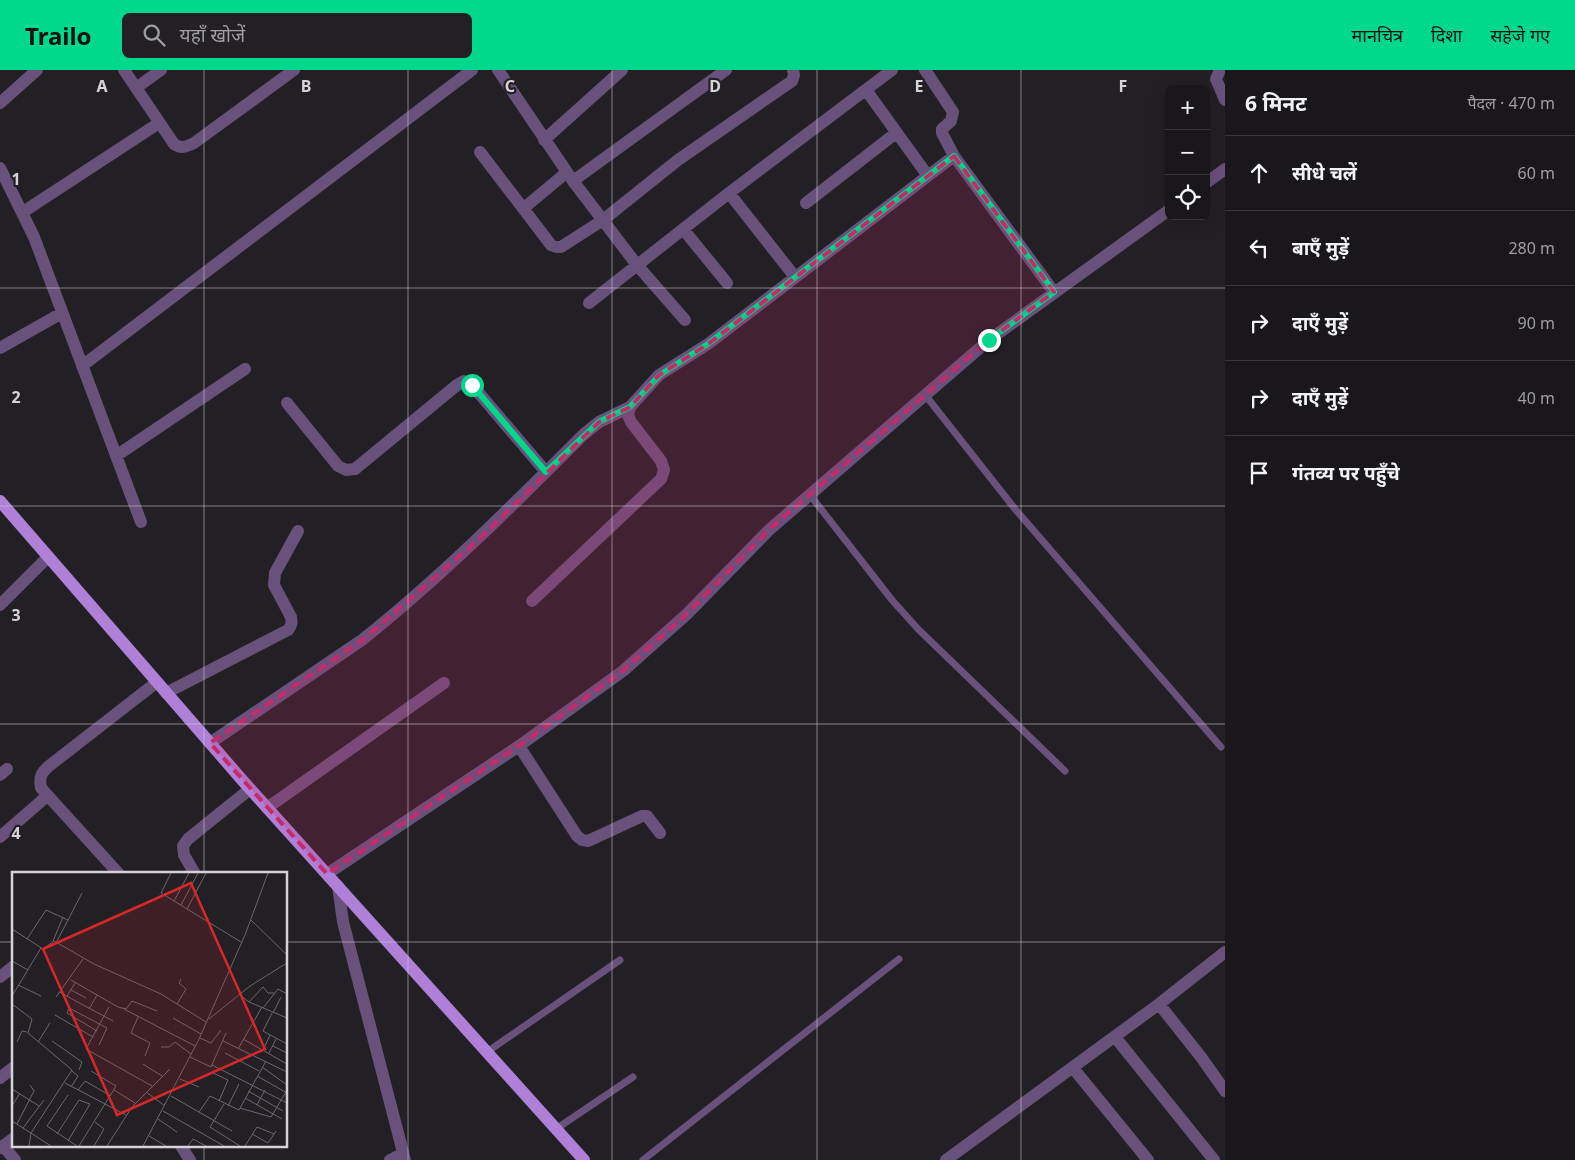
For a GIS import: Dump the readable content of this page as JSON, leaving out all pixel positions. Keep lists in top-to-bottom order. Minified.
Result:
{"page":{"header":"Trailo","search":"यहाँ खोजें","nav":["मानचित्र","दिशा","सहेजे गए"],"heading":["6 मिनट","पैदल · 470 m"],"map_buttons":["+","−"],"list":[["सीधे चलें","60 m"],["बाएँ मुड़ें","280 m"],["दाएँ मुड़ें","90 m"],["दाएँ मुड़ें","40 m"],"गंतव्य पर पहुँचे"]},"grid":{"columns":["A","B","C","D","E","F"],"rows":["1","2","3","4"]}}
